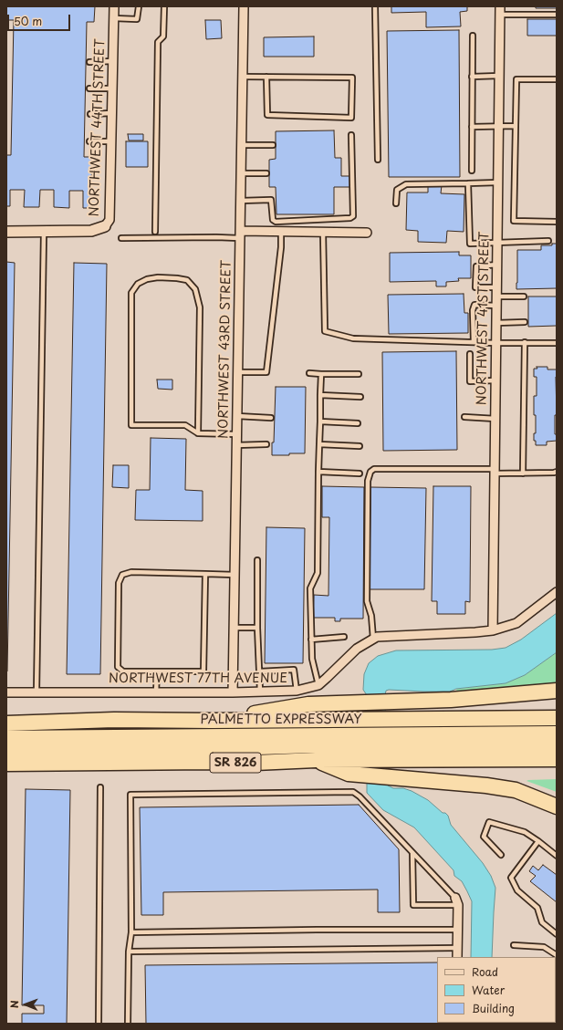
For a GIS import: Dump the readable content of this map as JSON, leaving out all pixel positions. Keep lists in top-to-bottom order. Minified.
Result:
{"streets":{"highway":["PALMETTO EXPRESSWAY","SR 826"],"street":["NORTHWEST 44TH STREET","NORTHWEST 41ST STREET","NORTHWEST 43RD STREET","NORTHWEST 77TH AVENUE"]},"crossings":[["NORTHWEST 41ST STREET","NORTHWEST 77TH AVENUE"],["NORTHWEST 43RD STREET","NORTHWEST 77TH AVENUE"]],"legend":["Road","Water","Building"],"scale_bar":"50 m","north":"left"}
